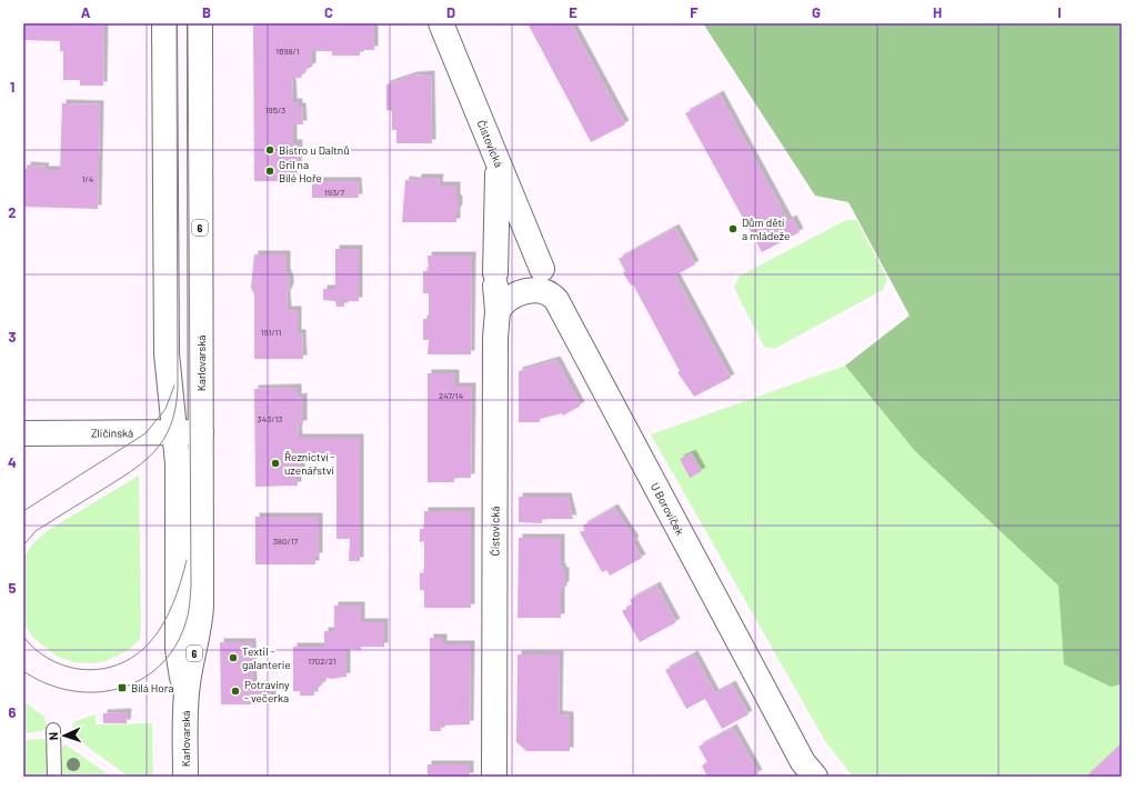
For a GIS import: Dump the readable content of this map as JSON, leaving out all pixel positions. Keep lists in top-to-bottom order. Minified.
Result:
{"streets":{"street":["Čistovická","6","Karlovarská","Zličínská","U Boroviček"]},"crossings":[["Čistovická","U Boroviček"],["Karlovarská","Zličínská"]],"places":{"other":["Bistro u Daltnů","Gril na Bílé Hoře","Dům dětí a mládeže","Řeznictví - uzenářství","Textil - galanterie","Potraviny - večerka"],"transit":["Bílá Hora"]},"house_numbers":["1698/1","195/3","1/4","193/7","191/11","247/14","343/13","380/17","1702/21"],"north":"left","grid":{"columns":["A","B","C","D","E","F","G","H","I"],"rows":["1","2","3","4","5","6"]}}
